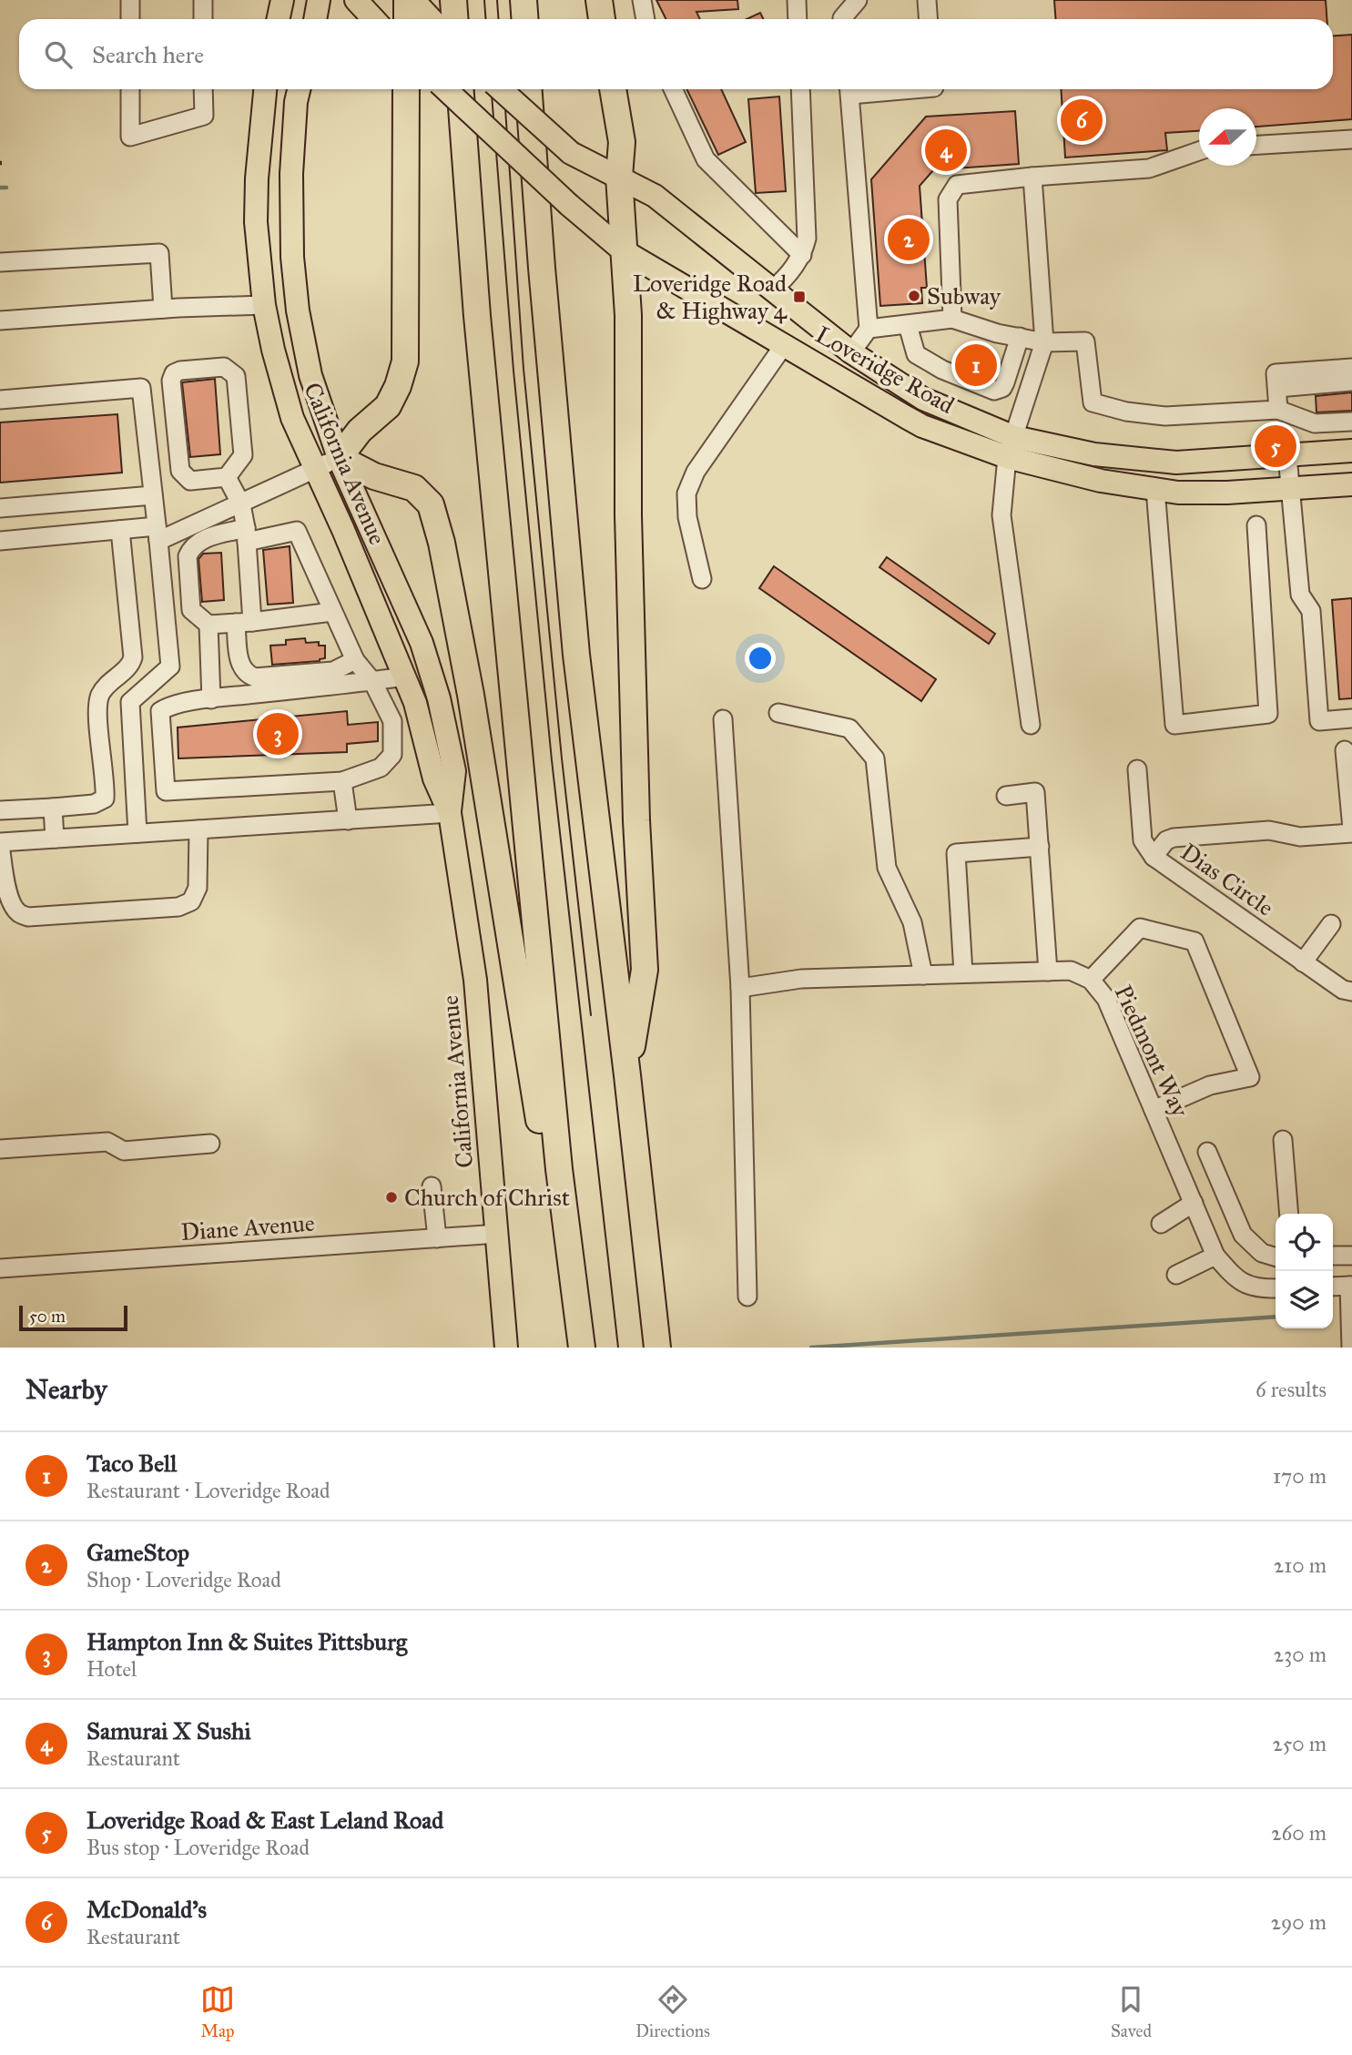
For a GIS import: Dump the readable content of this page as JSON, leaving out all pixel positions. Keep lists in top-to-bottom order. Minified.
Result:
{"streets":{"main road":["Loveridge Road","California Avenue"],"street":["Dias Circle","Piedmont Way","Diane Avenue"]},"crossings":[["California Avenue","Diane Avenue"]],"places":{"other":["Subway","Church of Christ"],"transit":["Loveridge Road & Highway 4"]},"scale_bar":"50 m","north":"left","page":{"search":"Search here","pins":["6","4","2","1","5","3"],"scale":"50 m","heading":["Nearby","6 results"],"list":[{"mark":"1","name":"Taco Bell","note":"Restaurant · Loveridge Road","value":"170 m"},{"mark":"2","name":"GameStop","note":"Shop · Loveridge Road","value":"210 m"},{"mark":"3","name":"Hampton Inn & Suites Pittsburg","note":"Hotel","value":"230 m"},{"mark":"4","name":"Samurai X Sushi","note":"Restaurant","value":"250 m"},{"mark":"5","name":"Loveridge Road & East Leland Road","note":"Bus stop · Loveridge Road","value":"260 m"},{"mark":"6","name":"McDonald's","note":"Restaurant","value":"290 m"}],"nav":["Map","Directions","Saved"]}}
